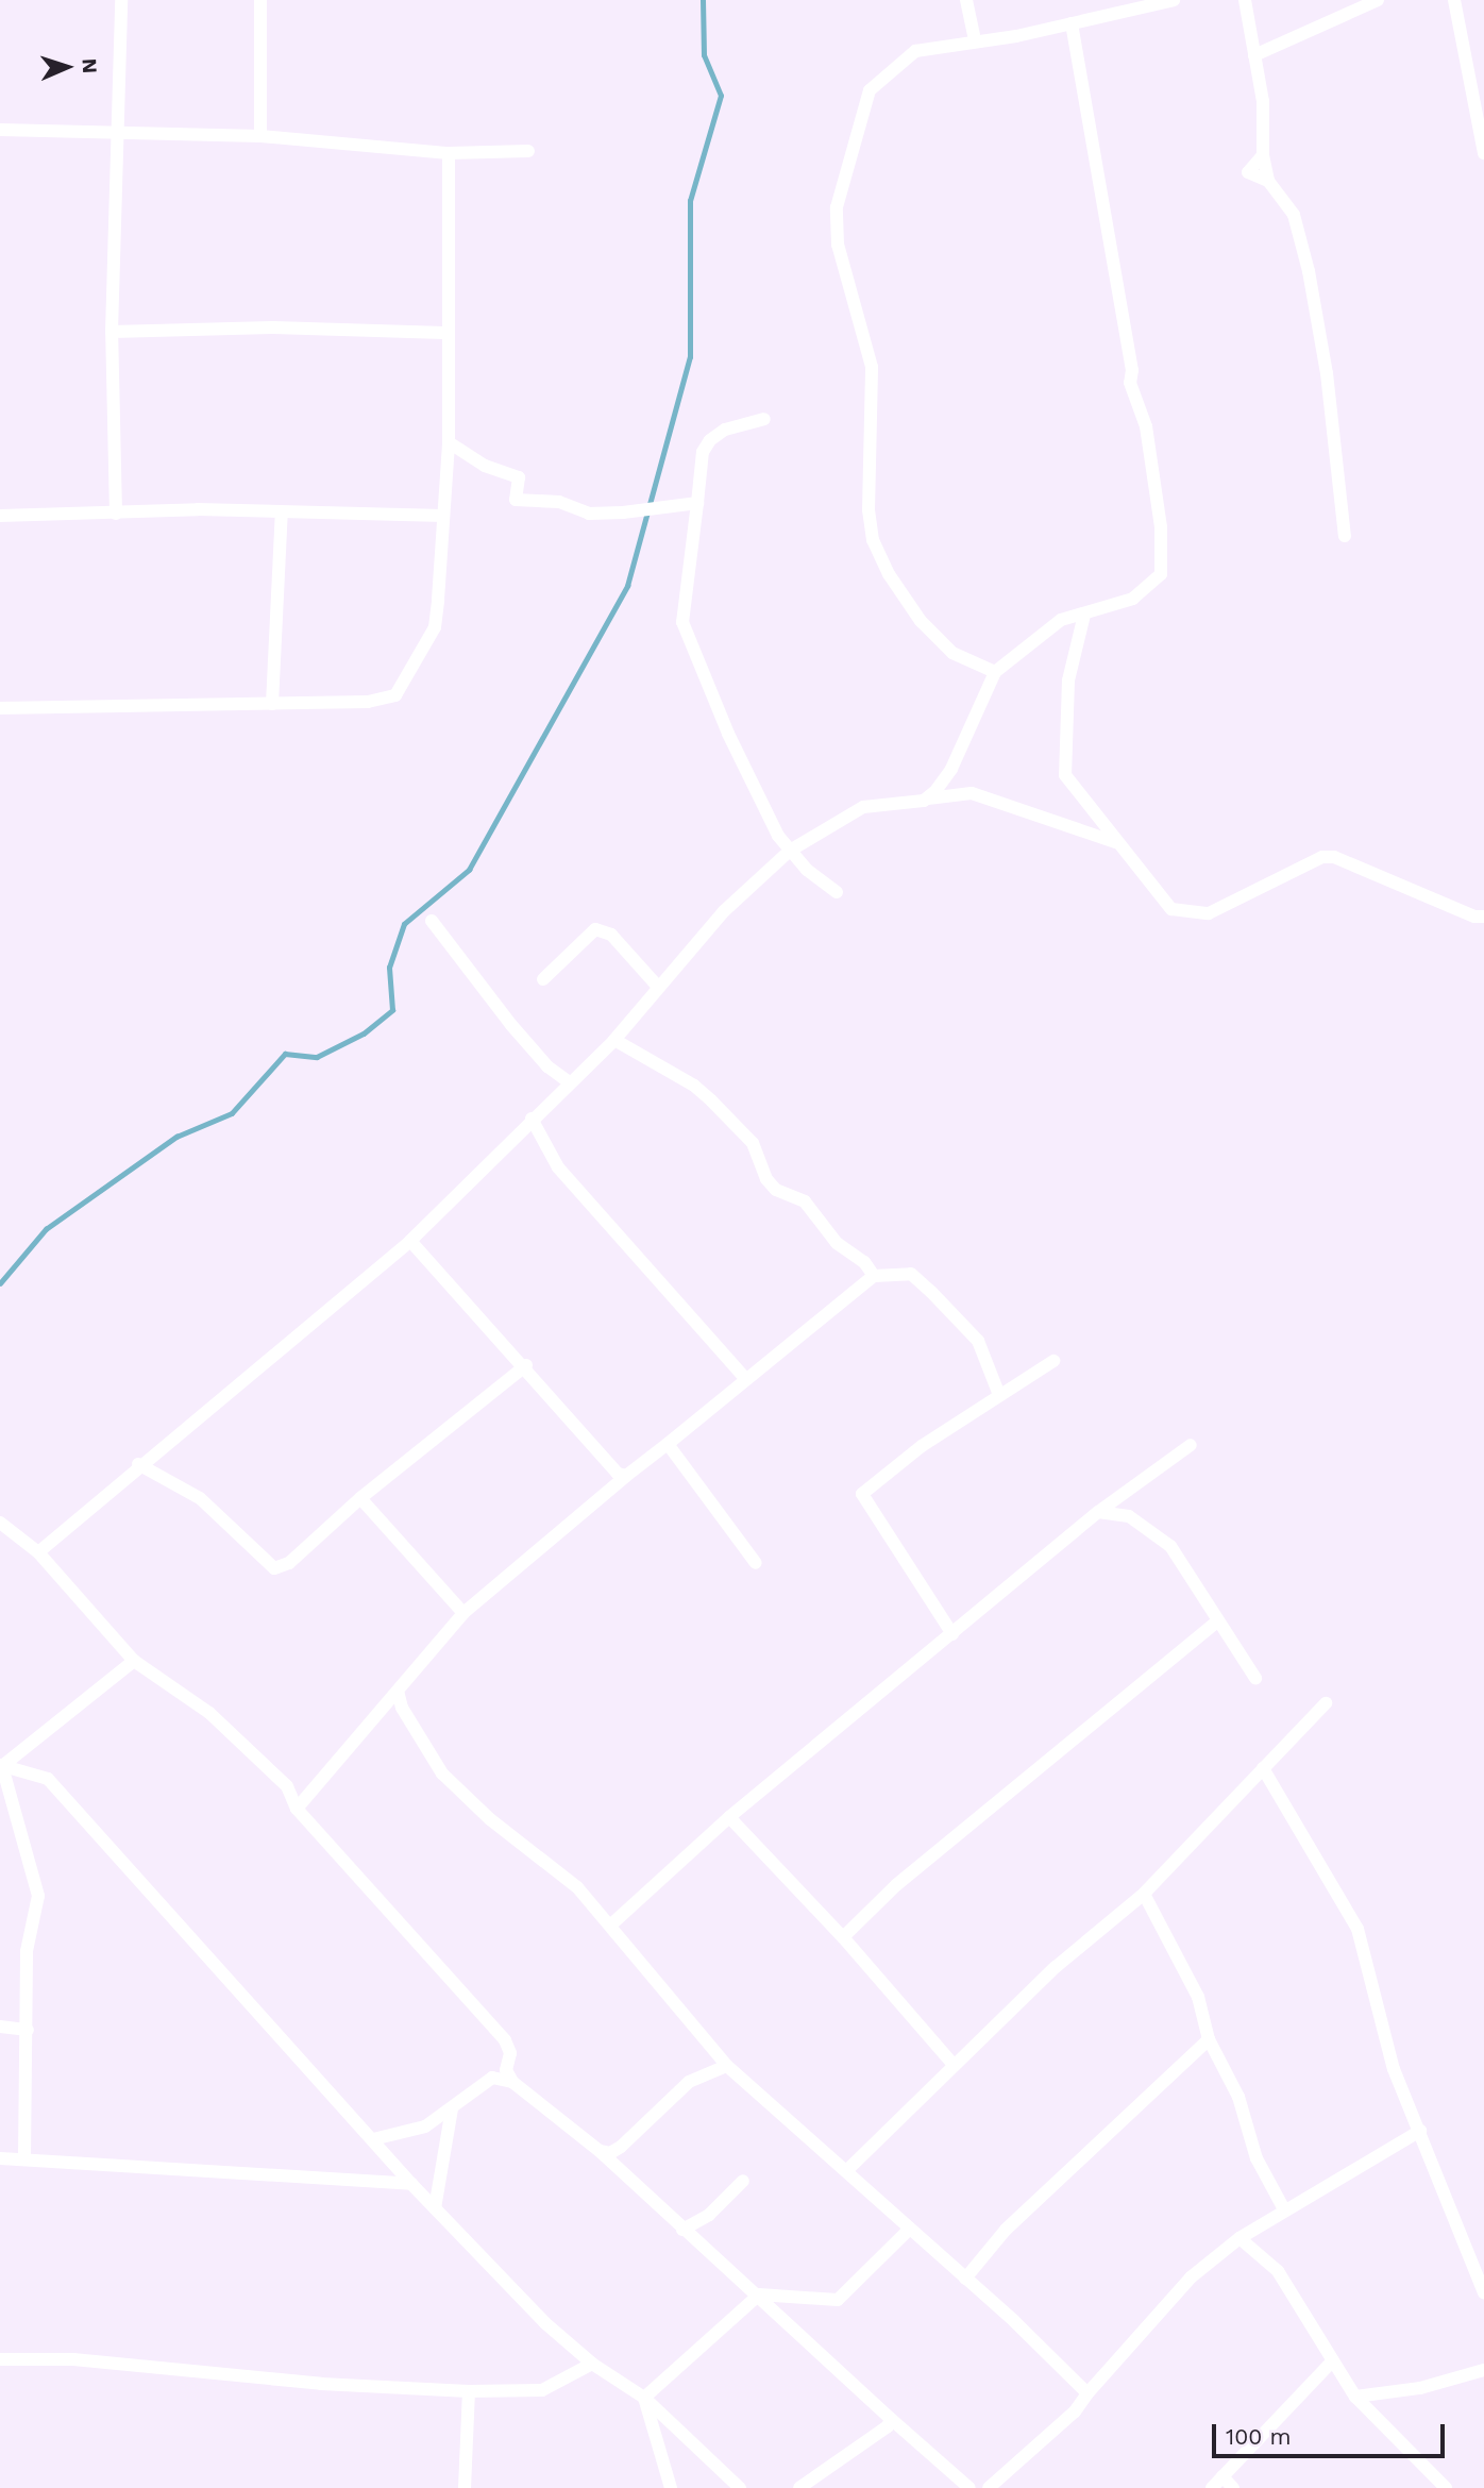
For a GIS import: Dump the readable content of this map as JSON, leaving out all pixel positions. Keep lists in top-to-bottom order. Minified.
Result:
{"scale_bar":"100 m","north":"right"}
